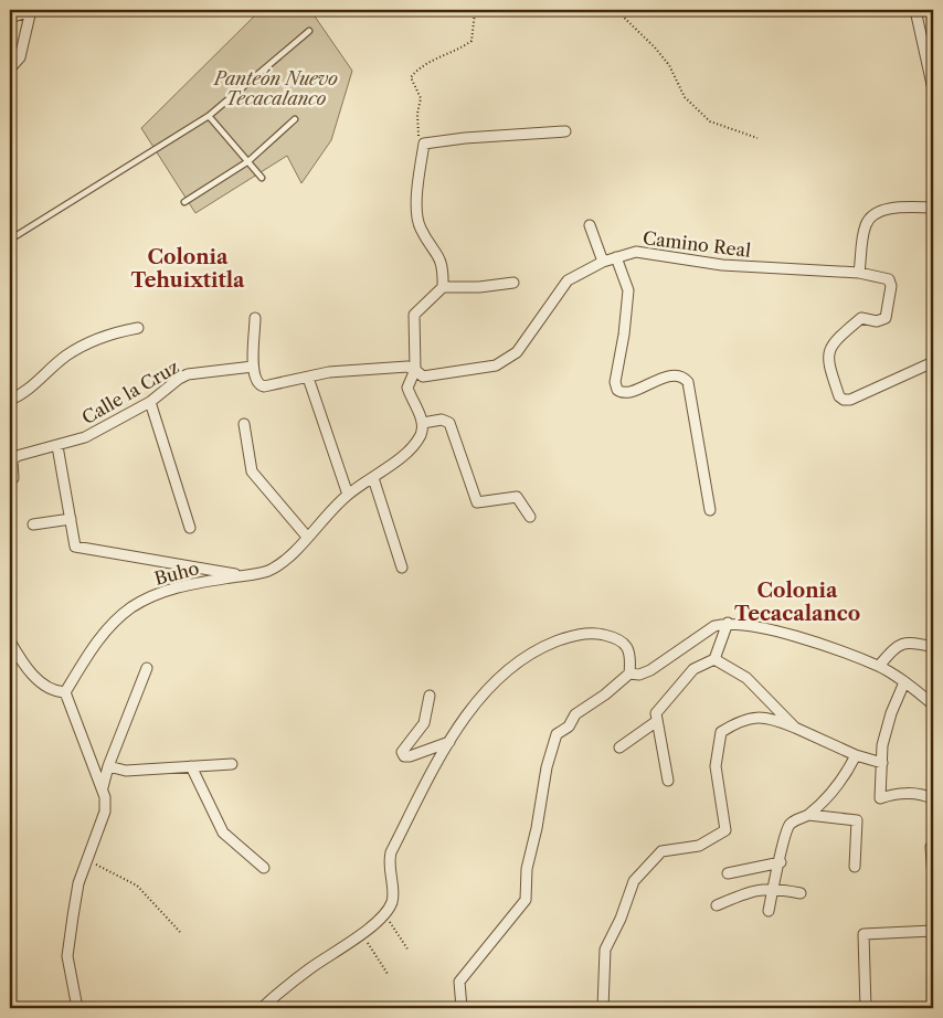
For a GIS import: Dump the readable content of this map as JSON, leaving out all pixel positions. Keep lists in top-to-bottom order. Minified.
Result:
{"streets":{"street":["Camino Real","Calle la Cruz","Buho"]},"districts":["Colonia Tehuixtitla","Colonia Tecacalanco"],"parks":["Panteón Nuevo Tecacalanco"]}
